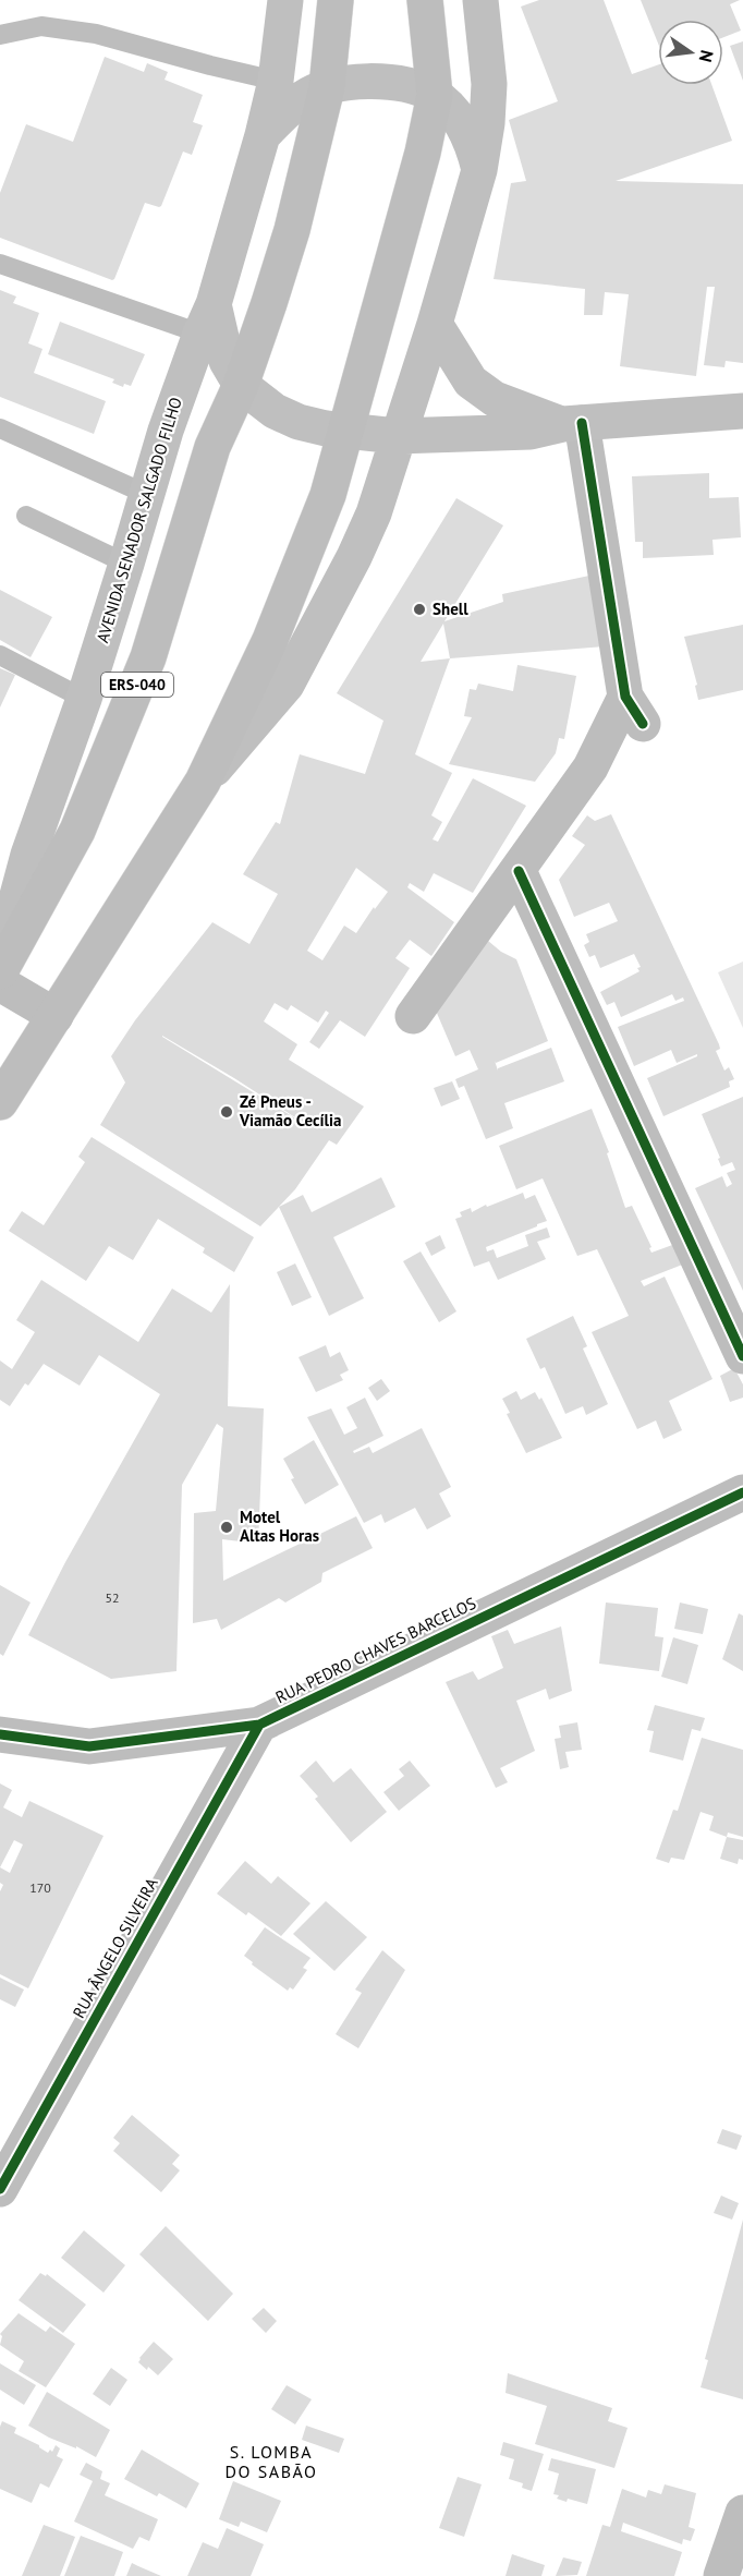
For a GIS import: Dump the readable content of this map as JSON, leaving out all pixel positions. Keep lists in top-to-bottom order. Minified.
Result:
{"streets":{"main road":["AVENIDA SENADOR SALGADO FILHO"],"street":["ERS-040","RUA PEDRO CHAVES BARCELOS","RUA ÂNGELO SILVEIRA"]},"crossings":[["AVENIDA SENADOR SALGADO FILHO","ERS-040"],["RUA PEDRO CHAVES BARCELOS","RUA ÂNGELO SILVEIRA"]],"districts":["S. LOMBA DO SABÃO"],"places":["Shell","Zé Pneus - Viamão Cecília","Motel Altas Horas"],"house_numbers":["52","170"],"north":"right"}
